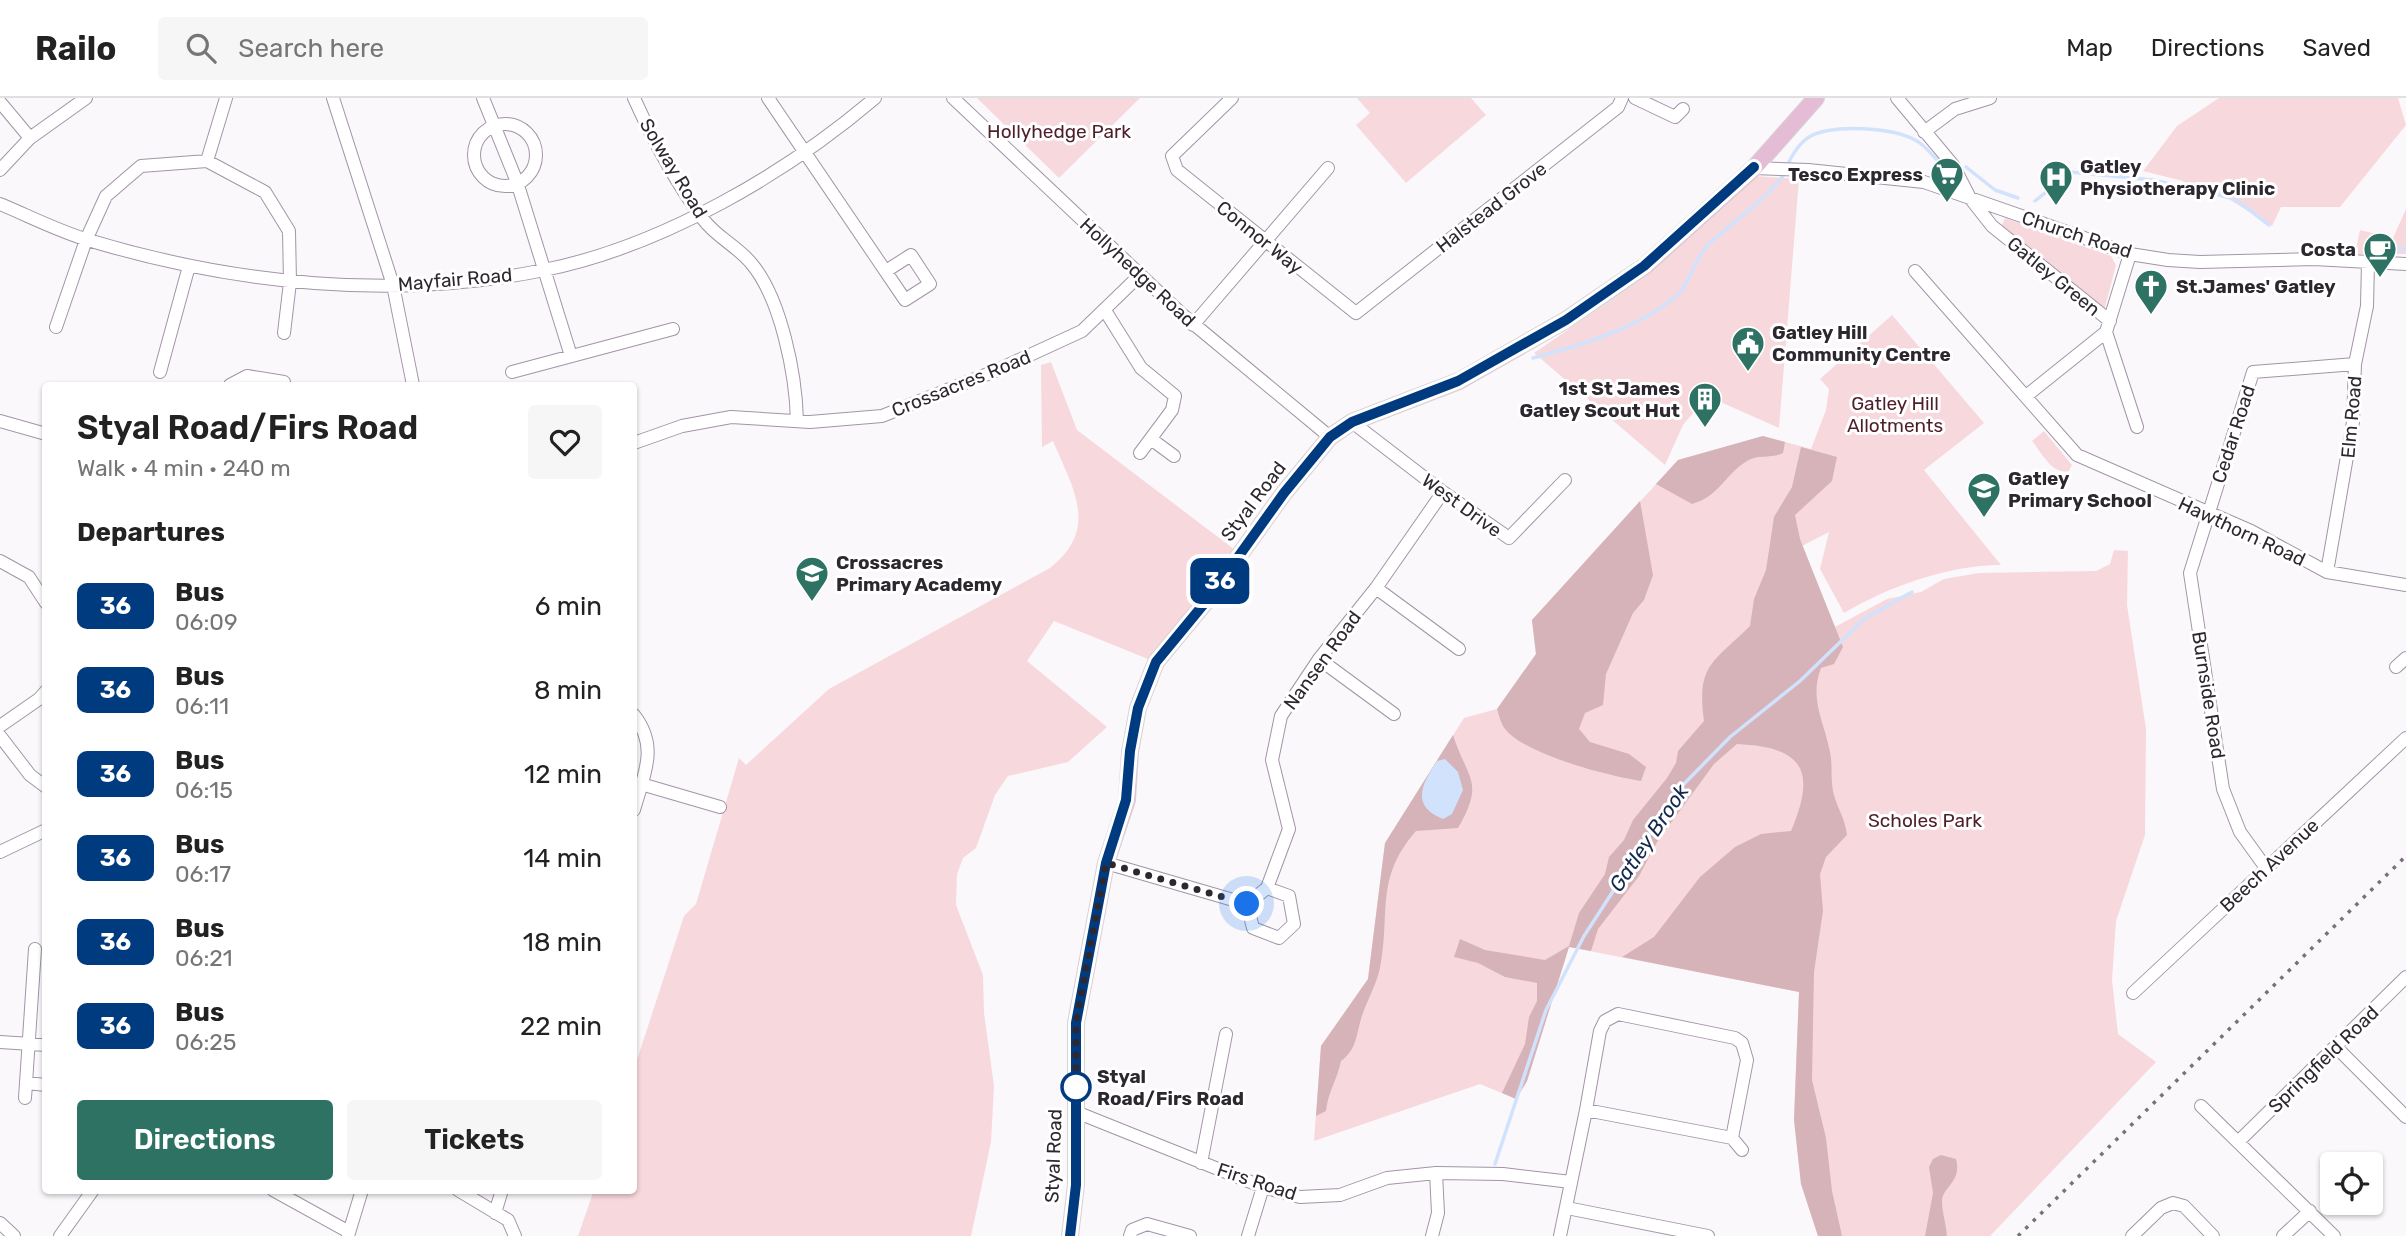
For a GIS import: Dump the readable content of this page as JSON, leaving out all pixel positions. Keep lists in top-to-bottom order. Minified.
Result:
{"streets":{"main road":["Styal Road"],"street":["Solway Road","Halstead Grove","Church Road","Connor Way","Hollyhedge Road","Gatley Green","Mayfair Road","Crossacres Road","Elm Road","Cedar Road","West Drive","Hawthorn Road","Nansen Road","Burnside Road","Beech Avenue","Springfield Road","Firs Road"]},"crossings":[["Solway Road","Mayfair Road"],["Solway Road","Crossacres Road"],["Halstead Grove","Connor Way"],["Church Road","Gatley Green"],["Church Road","Elm Road"],["Church Road","Styal Road"],["Hollyhedge Road","Crossacres Road"],["Hollyhedge Road","Styal Road"],["Elm Road","Cedar Road"],["Elm Road","Hawthorn Road"],["Cedar Road","Hawthorn Road"],["Cedar Road","Burnside Road"],["Styal Road","West Drive"],["Styal Road","Firs Road"],["West Drive","Nansen Road"],["Hawthorn Road","Burnside Road"],["Burnside Road","Beech Avenue"]],"water":["Gatley Brook"],"parks":["Hollyhedge Park","Gatley Hill Allotments","Scholes Park"],"places":{"supermarket":["Tesco Express"],"hospital":["Gatley Physiotherapy Clinic"],"cafe":["Costa"],"church":["St.James' Gatley"],"public building":["Gatley Hill Community Centre"],"building":["1st St James Gatley Scout Hut"],"school or university":["Gatley Primary School","Crossacres Primary Academy"],"other":["Styal Road/Firs Road"]},"lines":["bus line 36"],"page":{"header":"Railo","search":"Search here","nav":["Map","Directions","Saved"],"on_map":"36","heading":[["Styal Road/Firs Road","Walk · 4 min · 240 m"],"Departures"],"list":[{"mark":"36","name":"Bus","note":"06:09","value":"6 min"},{"mark":"36","name":"Bus","note":"06:11","value":"8 min"},{"mark":"36","name":"Bus","note":"06:15","value":"12 min"},{"mark":"36","name":"Bus","note":"06:17","value":"14 min"},{"mark":"36","name":"Bus","note":"06:21","value":"18 min"},{"mark":"36","name":"Bus","note":"06:25","value":"22 min"}],"buttons":["Directions","Tickets"]}}
